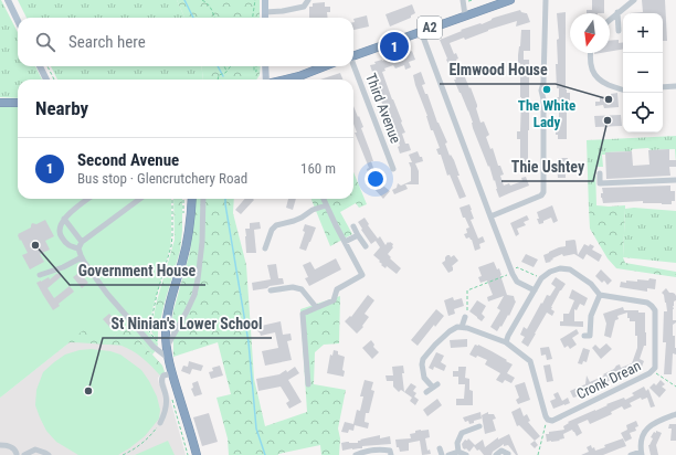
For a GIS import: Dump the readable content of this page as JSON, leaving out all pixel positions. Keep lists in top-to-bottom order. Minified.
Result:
{"streets":{"highway":["A2"],"street":["Third Avenue","Cronk Drean"]},"places":["The White Lady","Elmwood House","Thie Ushtey","Government House","St Ninian's Lower School"],"north":"bottom","page":{"map_buttons":["+","−"],"search":"Search here","pins":"1","heading":"Nearby","list":[{"mark":"1","name":"Second Avenue","note":"Bus stop · Glencrutchery Road","value":"160 m"}]}}
